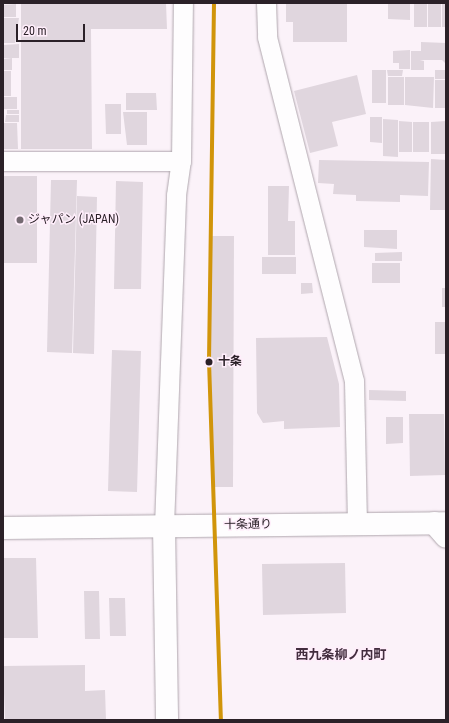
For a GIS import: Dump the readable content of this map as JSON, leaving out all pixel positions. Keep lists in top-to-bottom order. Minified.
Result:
{"streets":{"main road":["十条通り"]},"districts":["西九条柳ノ内町"],"places":["ジャパン (JAPAN)","十条"],"scale_bar":"20 m"}
